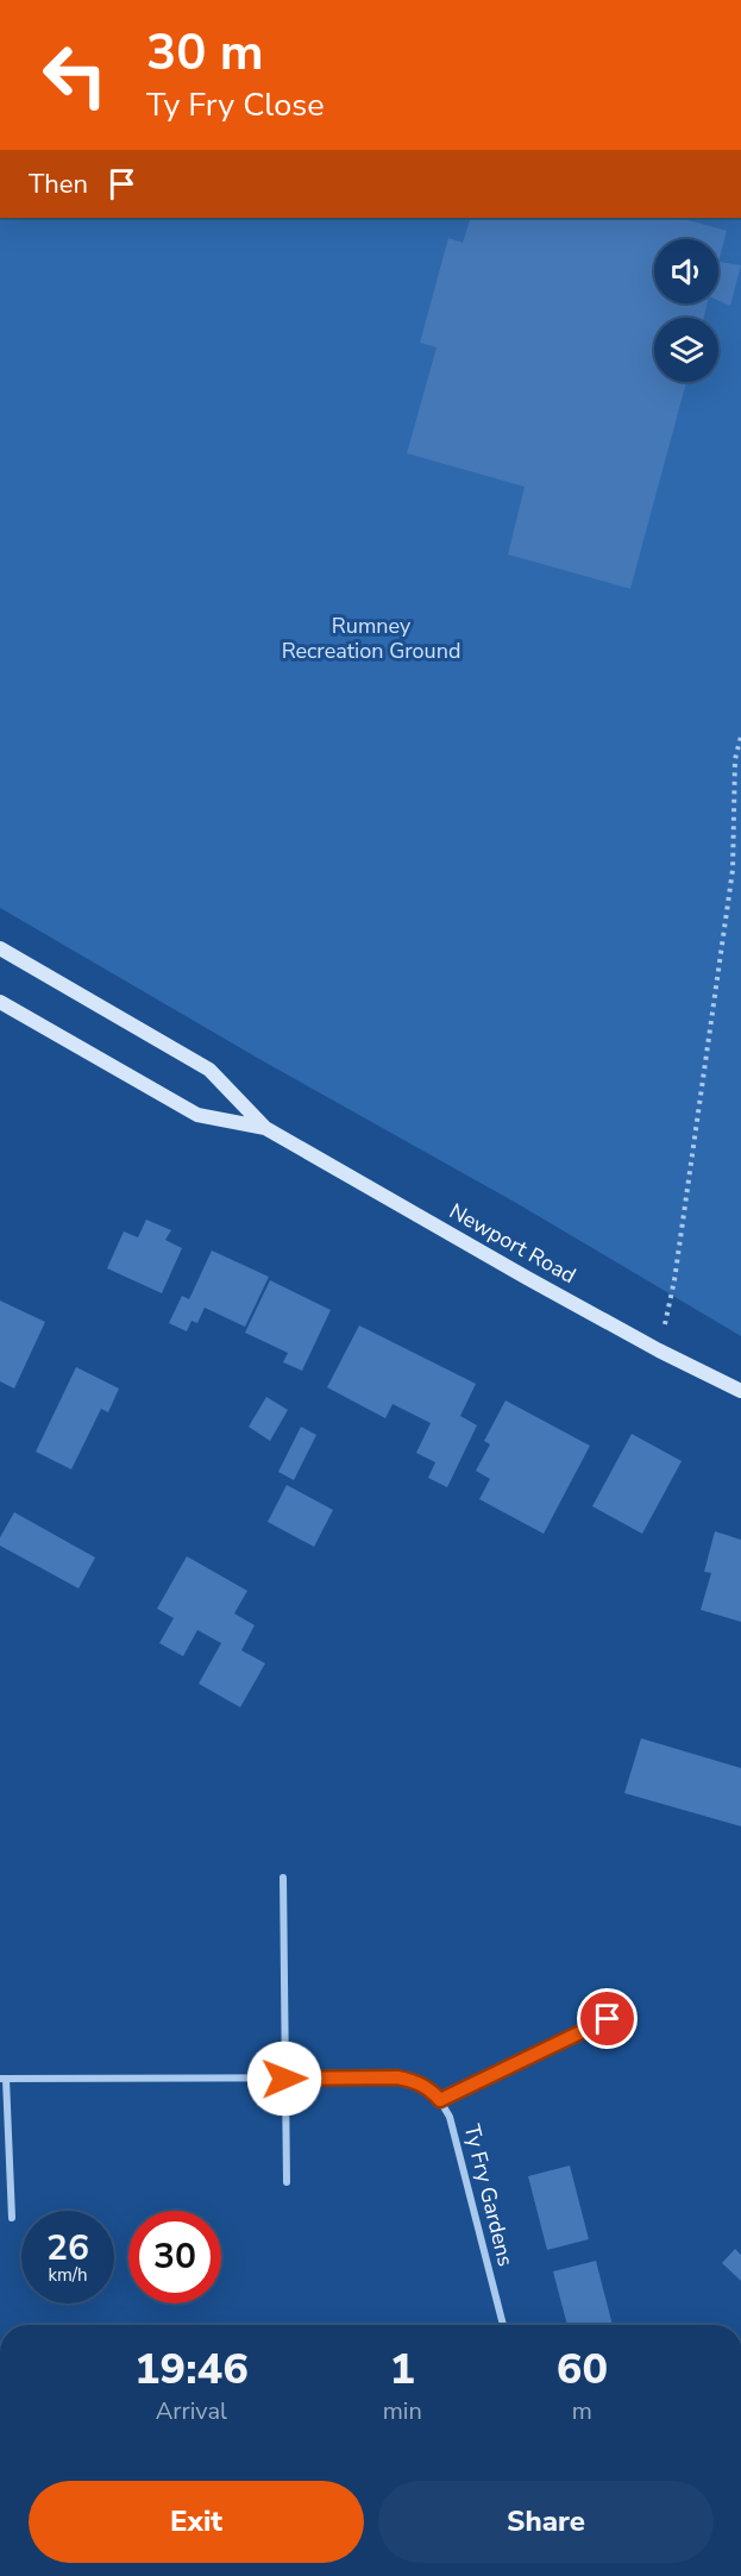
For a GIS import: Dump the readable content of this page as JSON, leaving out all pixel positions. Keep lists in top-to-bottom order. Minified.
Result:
{"streets":{"main road":["Newport Road"],"street":["Ty Fry Gardens"]},"parks":["Rumney Recreation Ground"],"page":{"turn":["30 m","Ty Fry Close"],"then":"Then","speed":"26 km/h","limit":"30","eta":["19:46","Arrival","1","min","60","m"],"buttons":["Exit","Share"]}}
